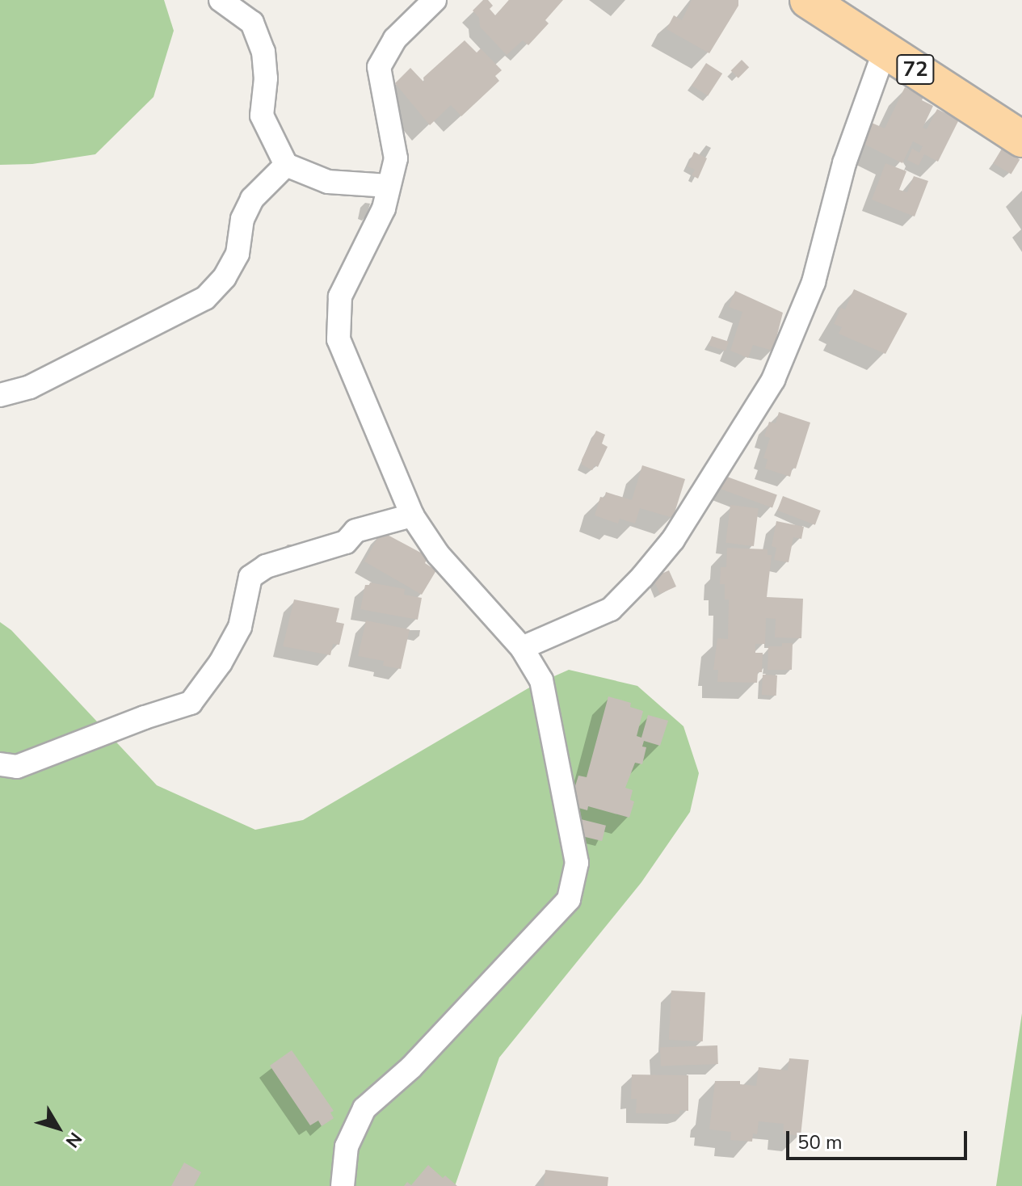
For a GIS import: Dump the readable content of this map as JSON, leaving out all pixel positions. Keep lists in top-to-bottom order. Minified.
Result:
{"streets":{"main road":["72"]},"scale_bar":"50 m","north":"bottom right"}
